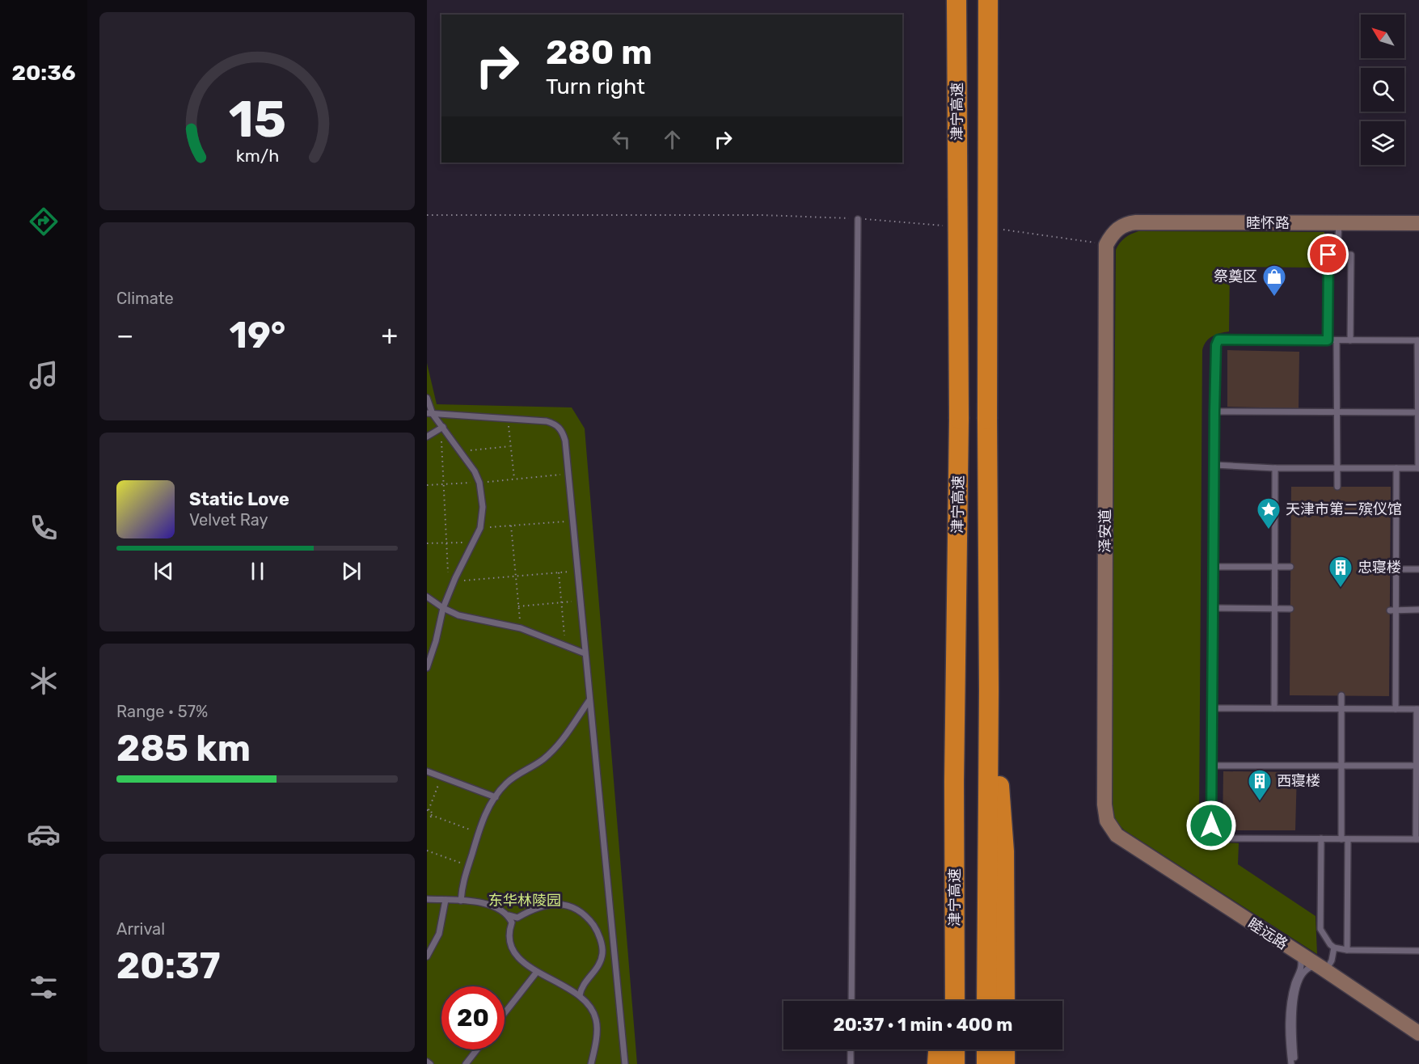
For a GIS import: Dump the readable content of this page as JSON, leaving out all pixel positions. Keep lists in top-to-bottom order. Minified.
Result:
{"streets":{"highway":["津宁高速"],"street":["睦怀路","泽安道","睦远路"]},"crossings":[["睦怀路","泽安道"],["泽安道","睦远路"]],"parks":["东华林陵园"],"places":{"shop":["祭奠区"],"place":["天津市第二殡仪馆"],"building":["忠寝楼","西寝楼"]},"north":"top left","page":{"tabs":"20:36","turn":["280 m","Turn right"],"tile":["Climate",["Range · 57%","285 km"],["Arrival","20:37"]],"heat":["−","19°","+"],"song":["Static Love","Velvet Ray"],"limit":"20","trip":"20:37 · 1 min · 400 m","gauge":["15","km/h"]}}
